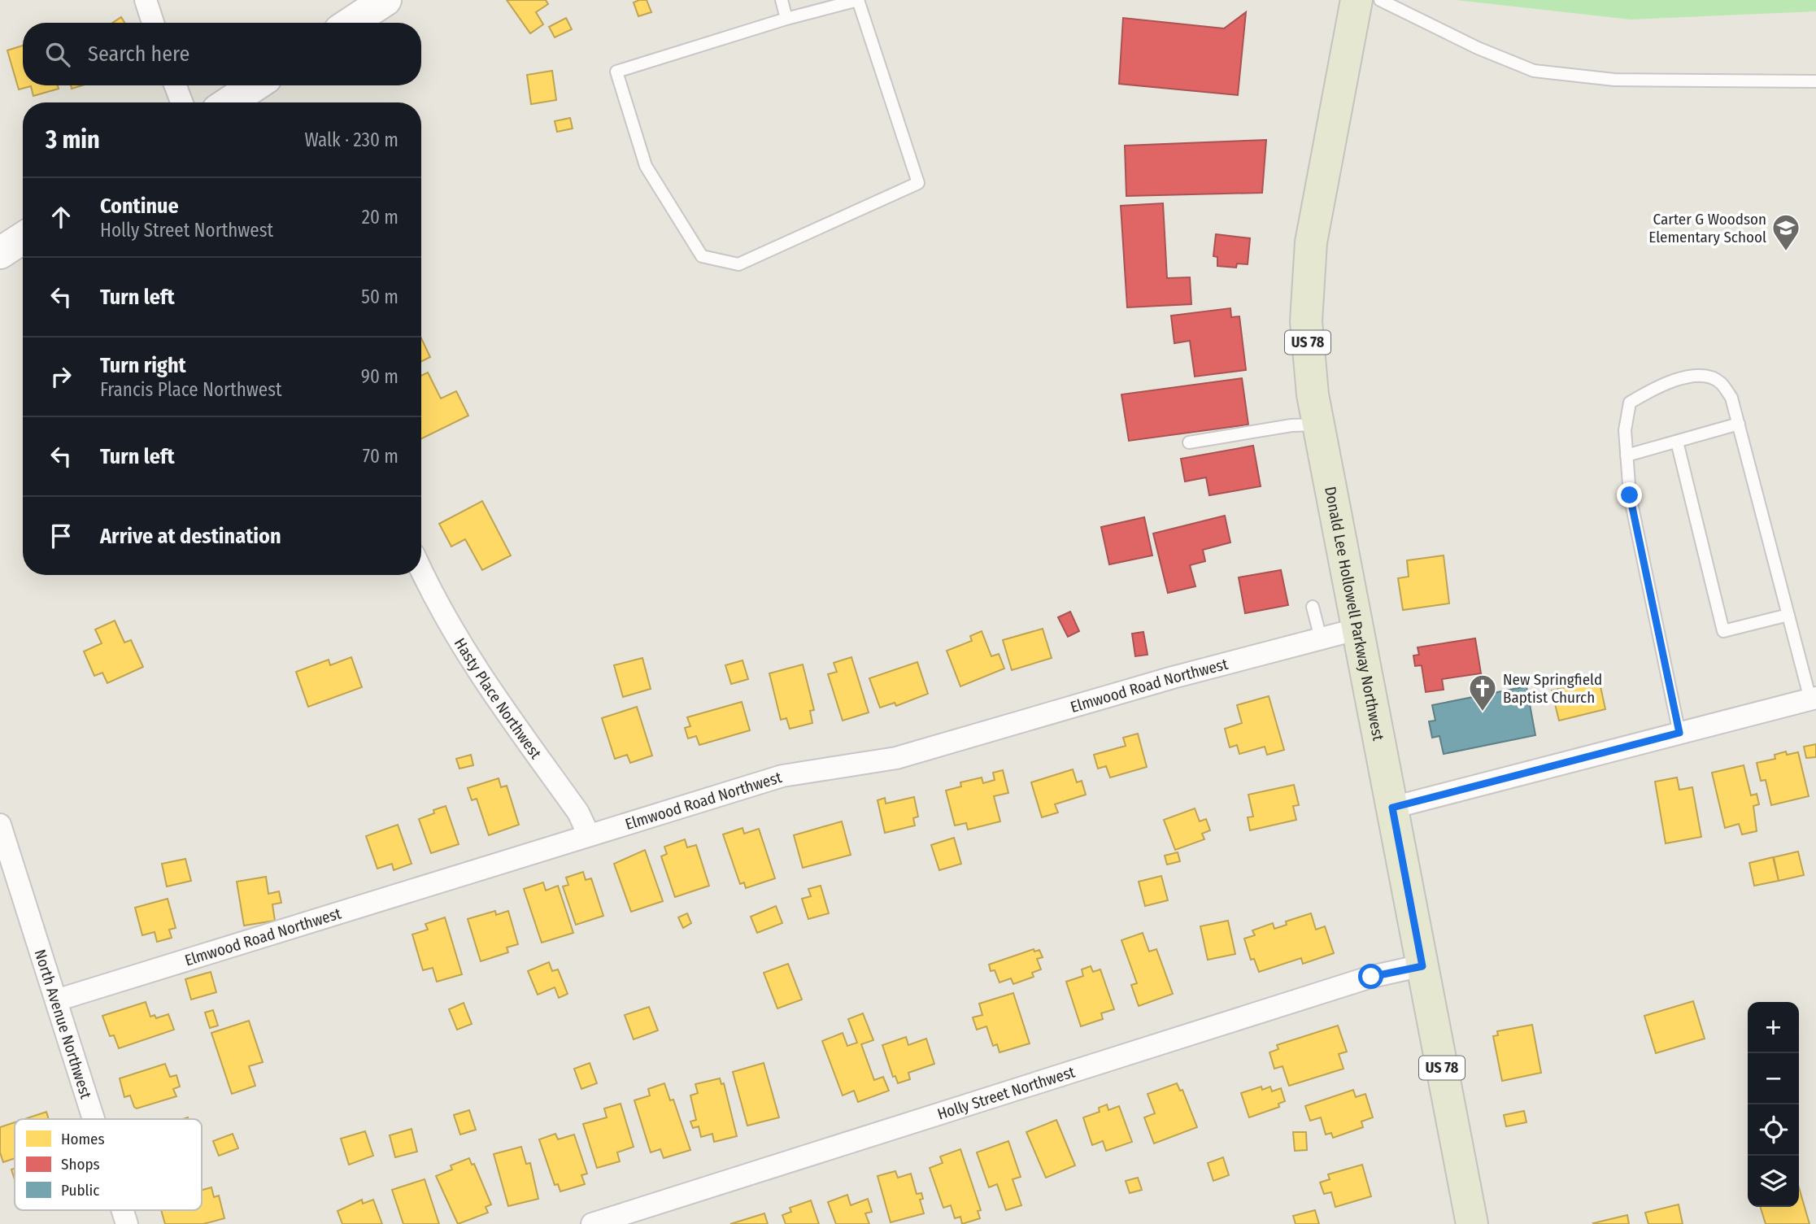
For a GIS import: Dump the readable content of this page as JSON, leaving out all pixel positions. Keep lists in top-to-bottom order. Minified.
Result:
{"streets":{"main road":["US 78","Donald Lee Hollowell Parkway Northwest"],"street":["Elmwood Road Northwest","Hasty Place Northwest","North Avenue Northwest","Holly Street Northwest"]},"crossings":[["Donald Lee Hollowell Parkway Northwest","Elmwood Road Northwest"],["Donald Lee Hollowell Parkway Northwest","Holly Street Northwest"],["Elmwood Road Northwest","Hasty Place Northwest"],["Elmwood Road Northwest","North Avenue Northwest"]],"places":{"school or university":["Carter G Woodson Elementary School"],"church":["New Springfield Baptist Church"]},"legend":["Homes","Shops","Public"],"page":{"search":"Search here","heading":["3 min","Walk · 230 m"],"list":[["Continue","Holly Street Northwest","20 m"],["Turn left","50 m"],["Turn right","Francis Place Northwest","90 m"],["Turn left","70 m"],"Arrive at destination"],"map_buttons":["+","−"]}}
